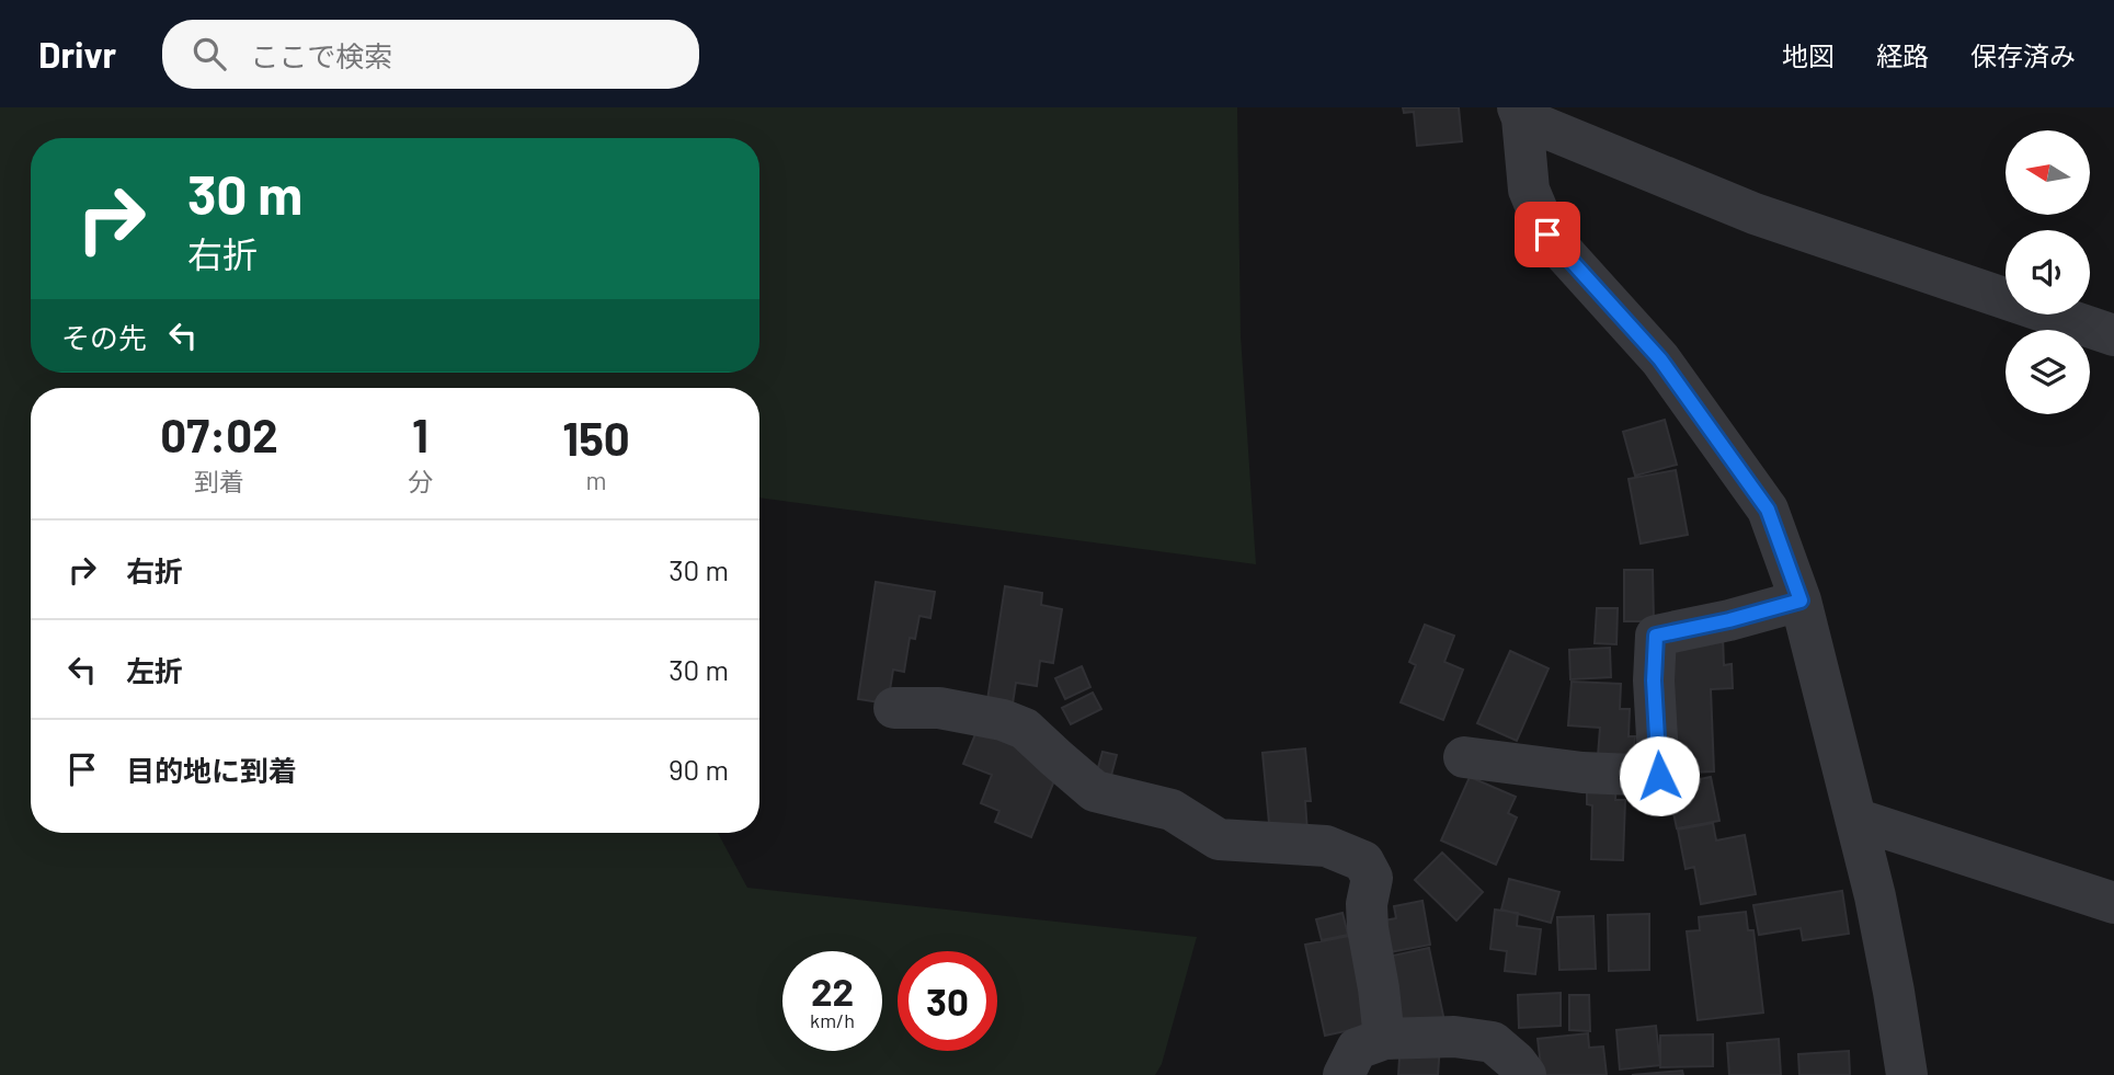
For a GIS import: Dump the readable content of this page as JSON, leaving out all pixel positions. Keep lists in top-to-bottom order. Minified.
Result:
{"north":"left","page":{"header":"Drivr","search":"ここで検索","nav":["地図","経路","保存済み"],"turn":["30 m","右折"],"then":"その先","eta":["07:02","到着","1","分","150","m"],"list":[{"name":"右折","value":"30 m"},{"name":"左折","value":"30 m"},{"name":"目的地に到着","value":"90 m"}],"speed":"22 km/h","limit":"30"}}
